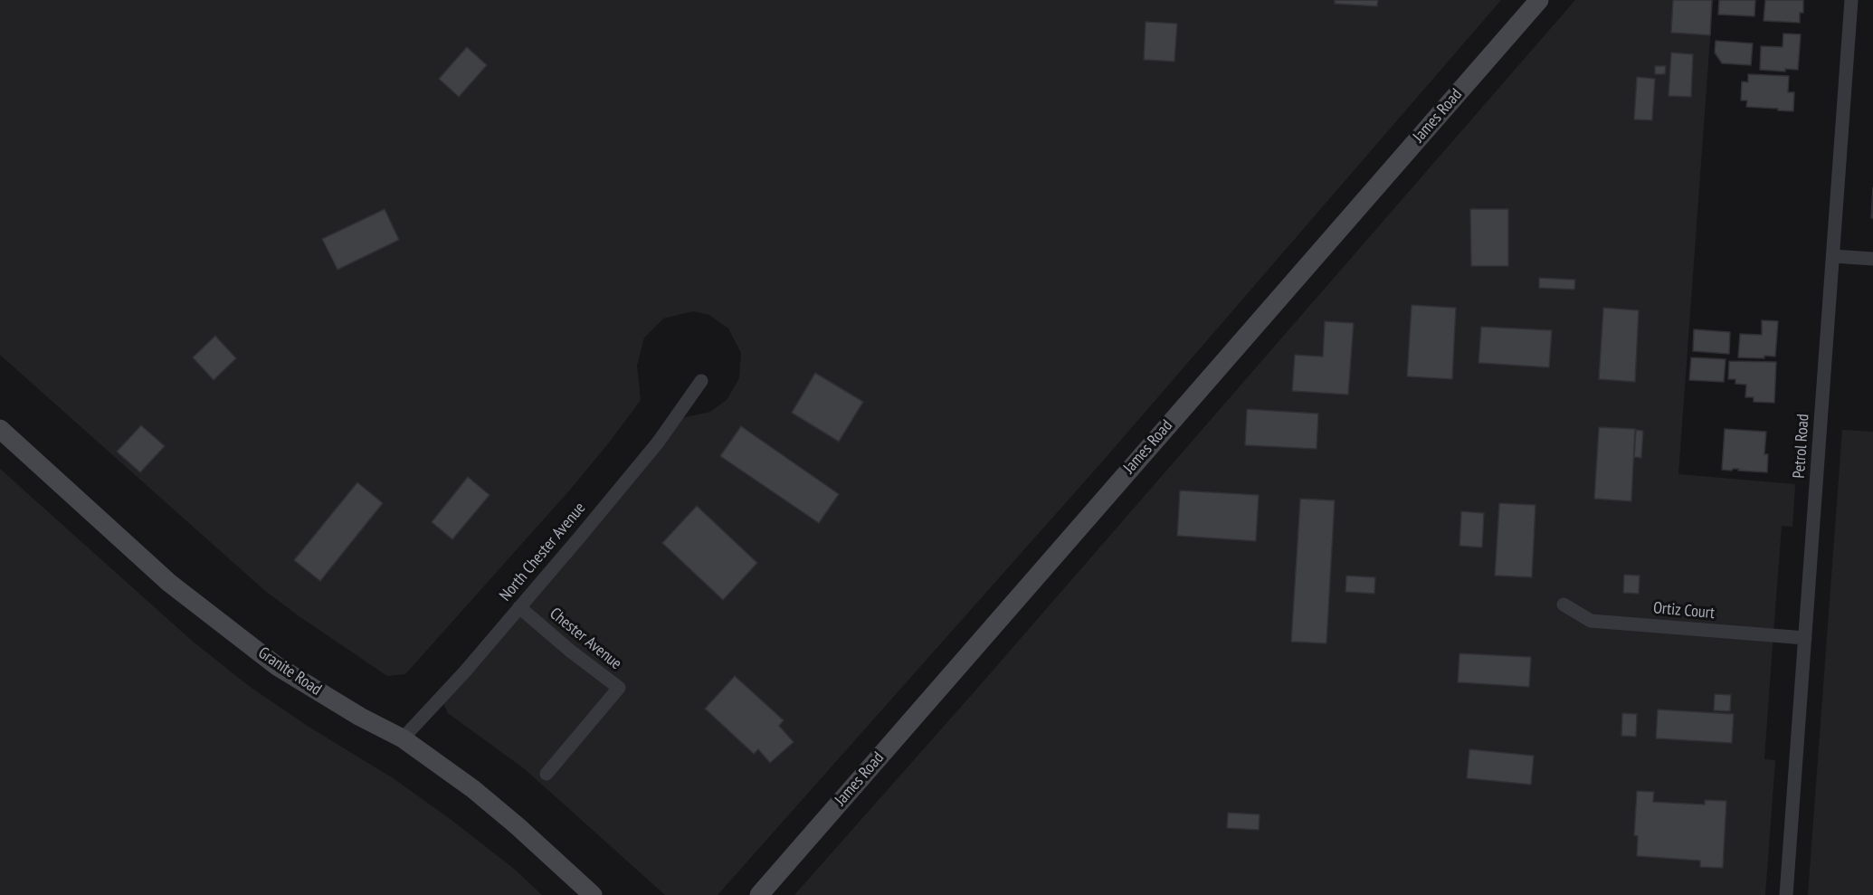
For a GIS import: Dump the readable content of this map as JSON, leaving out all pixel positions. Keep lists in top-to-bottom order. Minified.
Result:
{"streets":{"main road":["James Road","Granite Road"],"street":["Petrol Road","North Chester Avenue","Ortiz Court","Chester Avenue"]},"crossings":[["Petrol Road","Ortiz Court"],["North Chester Avenue","Chester Avenue"],["North Chester Avenue","Granite Road"]]}
